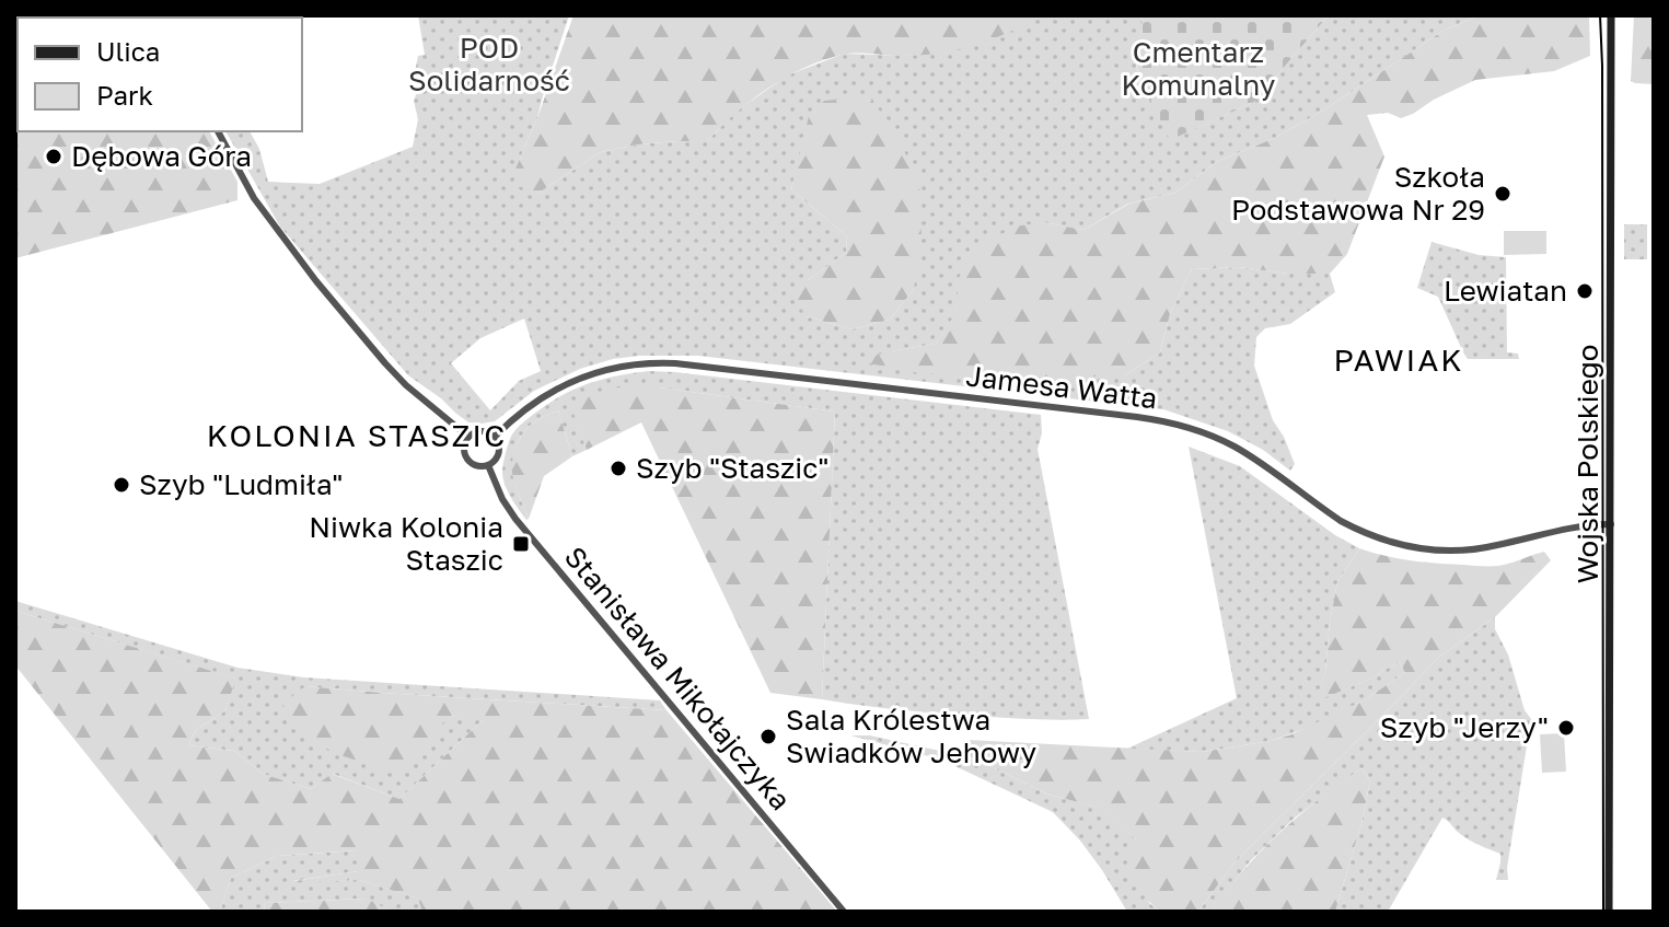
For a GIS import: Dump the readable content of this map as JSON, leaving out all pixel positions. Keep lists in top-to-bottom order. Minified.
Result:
{"streets":{"main road":["Wojska Polskiego"],"street":["Jamesa Watta","Stanisława Mikołajczyka"]},"crossings":[["Jamesa Watta","Wojska Polskiego"],["Jamesa Watta","Stanisława Mikołajczyka"]],"districts":["PAWIAK","KOLONIA STASZIC"],"parks":["POD Solidarność","Cmentarz Komunalny"],"places":{"other":["Dębowa Góra","Szkoła Podstawowa Nr 29","Lewiatan","Szyb \"Staszic\"","Szyb \"Ludmiła\"","Szyb \"Jerzy\"","Sala Królestwa Swiadków Jehowy"],"transit":["Niwka Kolonia Staszic"]},"legend":["Ulica","Park"]}
